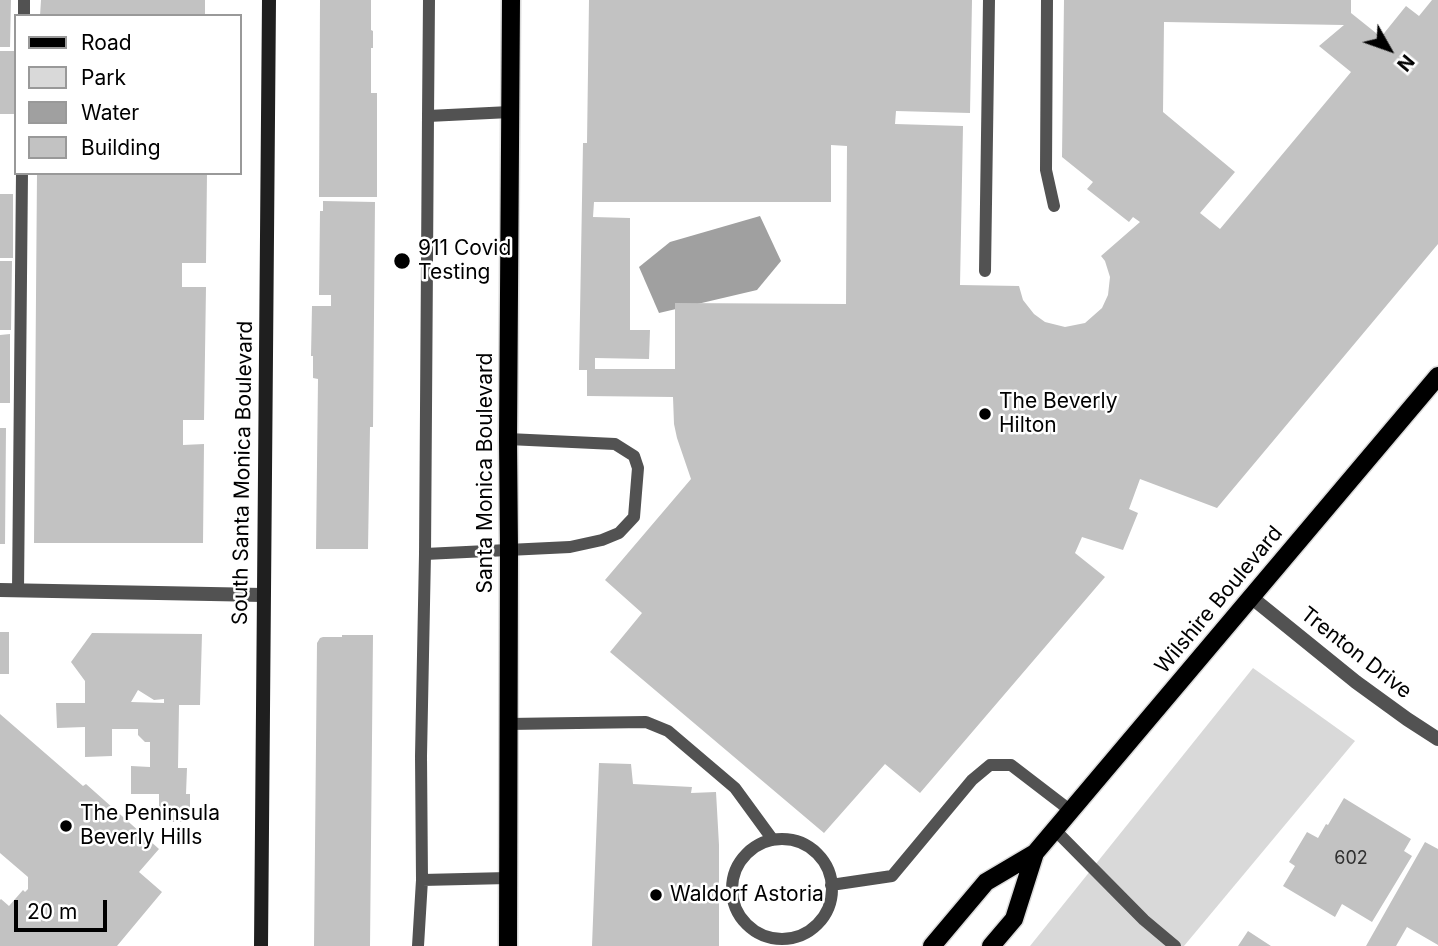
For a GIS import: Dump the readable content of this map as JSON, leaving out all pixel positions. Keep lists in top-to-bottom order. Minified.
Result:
{"streets":{"main road":["South Santa Monica Boulevard","Santa Monica Boulevard","Wilshire Boulevard"],"street":["Trenton Drive"]},"crossings":[["Wilshire Boulevard","Trenton Drive"]],"places":["911 Covid Testing","The Beverly Hilton","The Peninsula Beverly Hills","Waldorf Astoria"],"house_numbers":["602"],"legend":["Road","Park","Water","Building"],"scale_bar":"20 m","north":"bottom right"}
